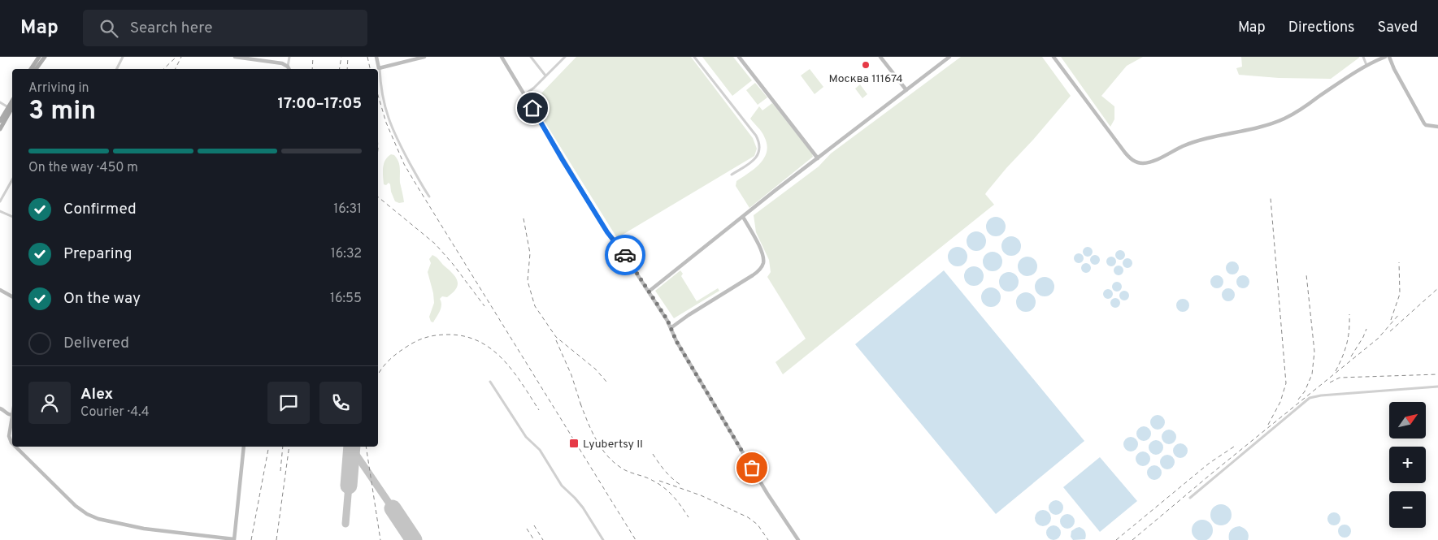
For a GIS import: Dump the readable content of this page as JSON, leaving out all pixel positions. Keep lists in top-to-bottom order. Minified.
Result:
{"places":{"other":["Москва 111674"],"transit":["Lyubertsy II"]},"north":"top right","page":{"header":"Map","search":"Search here","nav":["Map","Directions","Saved"],"heading":["3 min","Arriving in","17:00–17:05"],"panel":["Alex","Courier · 4.4"],"bar":"On the way · 450 m","list":[["Confirmed","16:31"],["Preparing","16:32"],["On the way","16:55"],"Delivered"],"map_buttons":["+","−"]}}
